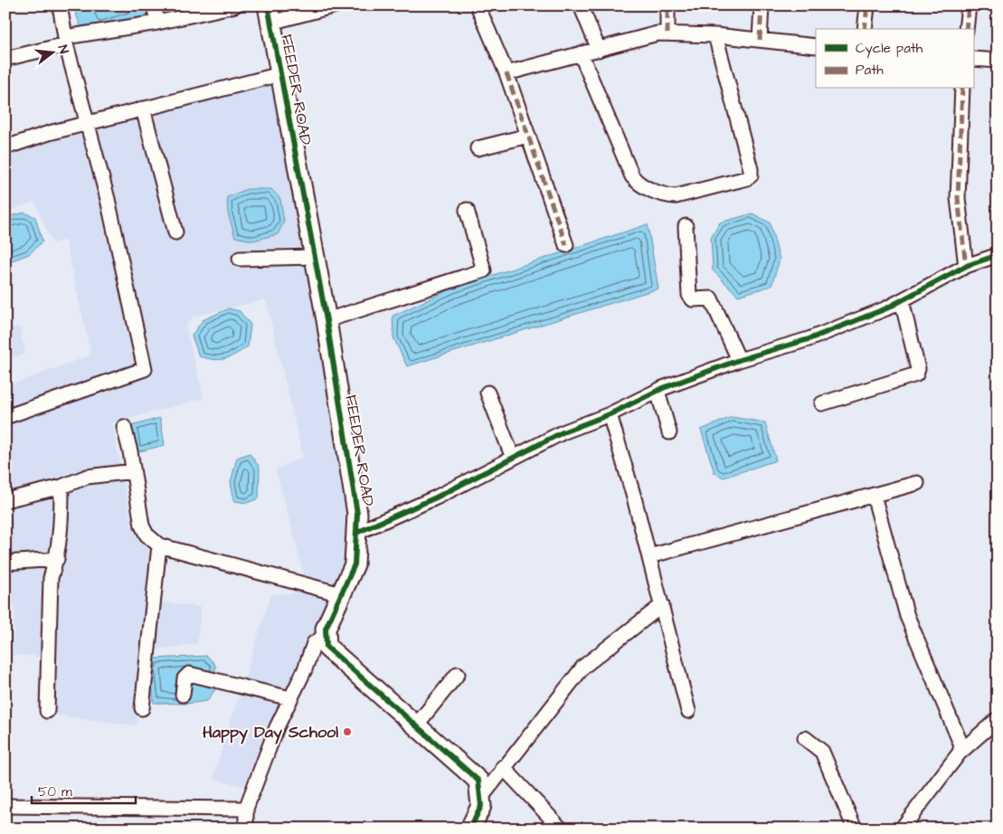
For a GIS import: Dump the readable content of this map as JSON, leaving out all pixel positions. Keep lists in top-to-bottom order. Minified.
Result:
{"streets":{"street":["FEEDER ROAD"]},"places":["Happy Day School"],"legend":["Cycle path","Path"],"scale_bar":"50 m","north":"right"}
